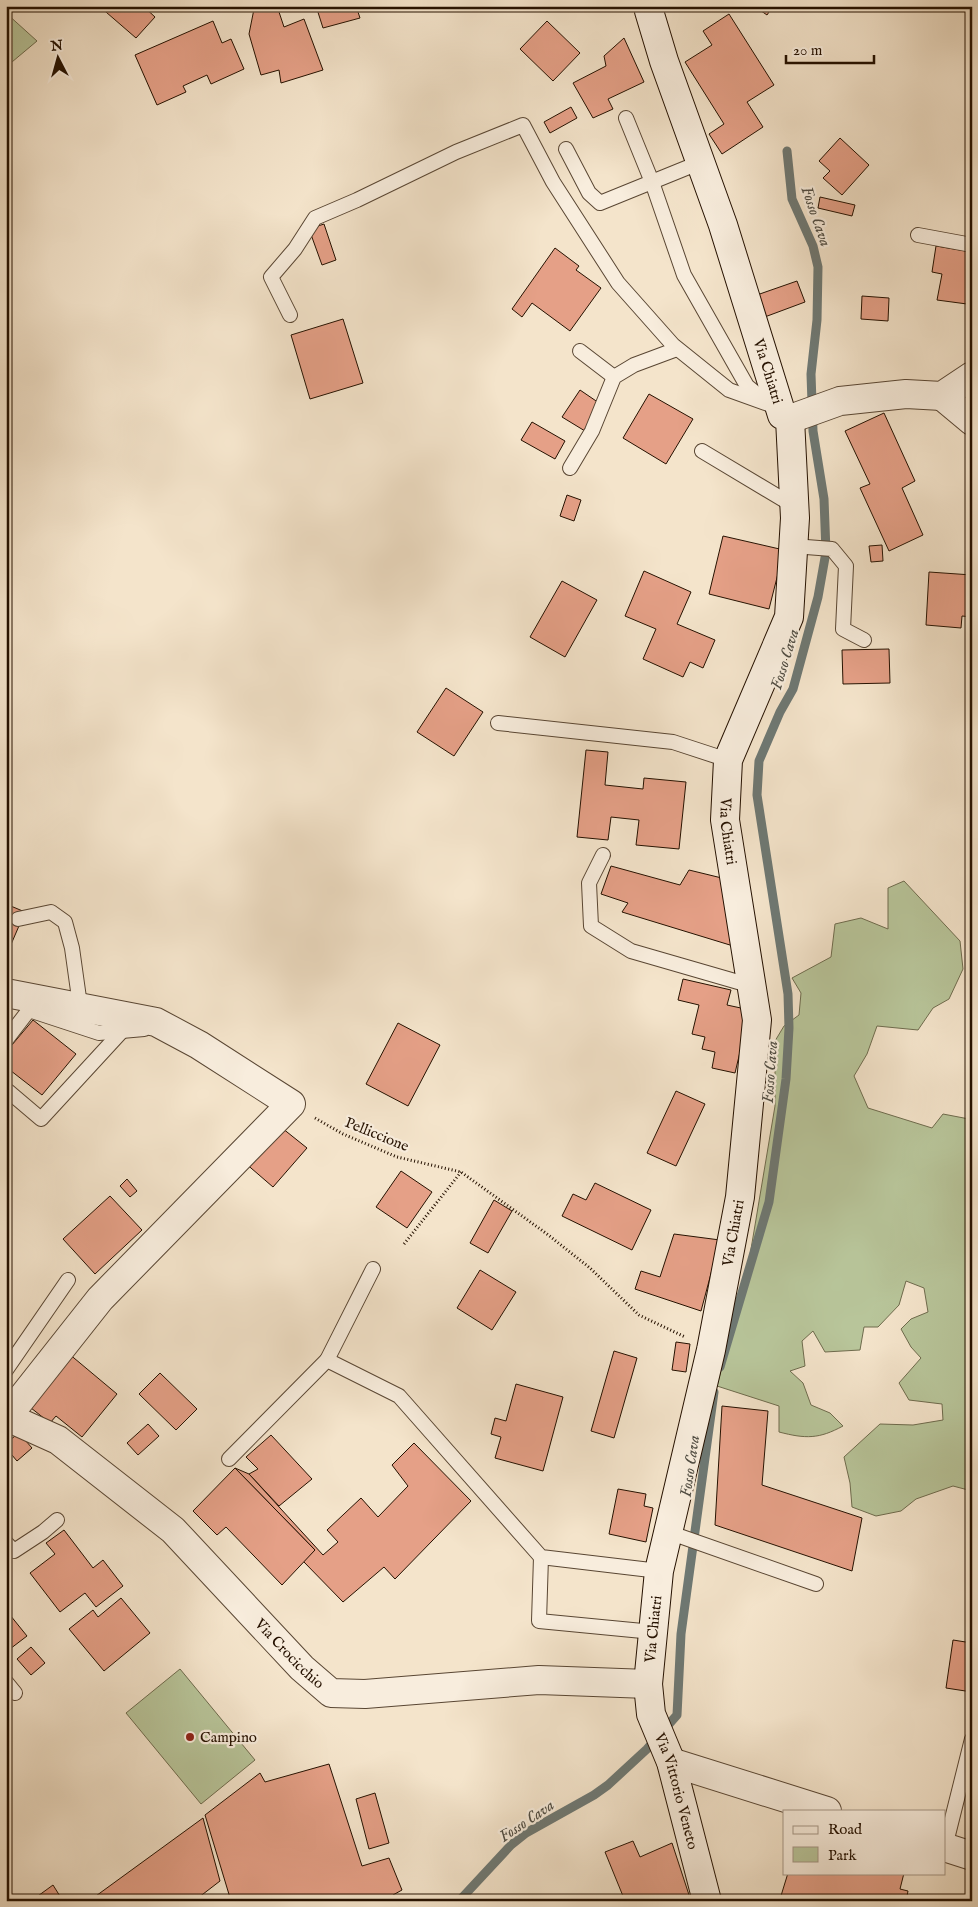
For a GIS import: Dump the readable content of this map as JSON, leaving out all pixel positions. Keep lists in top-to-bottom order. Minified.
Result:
{"streets":{"street":["Via Chiatri","Via Crocicchio","Via Vittorio Veneto"],"path":["Pelliccione"]},"crossings":[["Via Chiatri","Via Crocicchio"],["Via Chiatri","Via Vittorio Veneto"],["Via Crocicchio","Via Vittorio Veneto"]],"water":["Fosso Cava"],"places":["Campino"],"legend":["Road","Park"],"scale_bar":"20 m","north":"top"}
